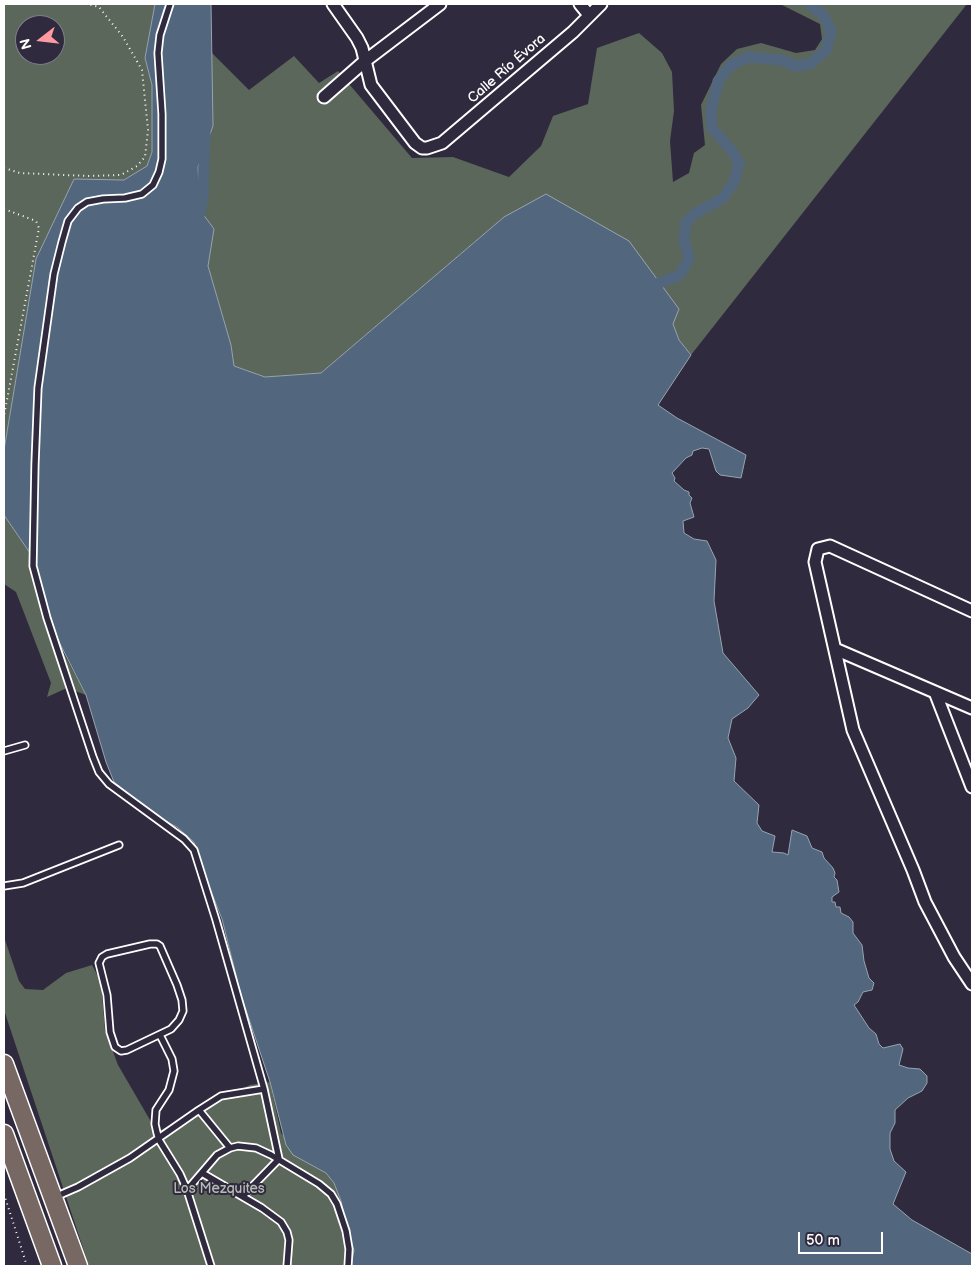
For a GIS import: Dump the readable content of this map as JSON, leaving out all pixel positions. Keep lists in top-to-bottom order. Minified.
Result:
{"streets":{"street":["Calle Río Évora"]},"parks":["Los Mezquites"],"scale_bar":"50 m","north":"left"}
